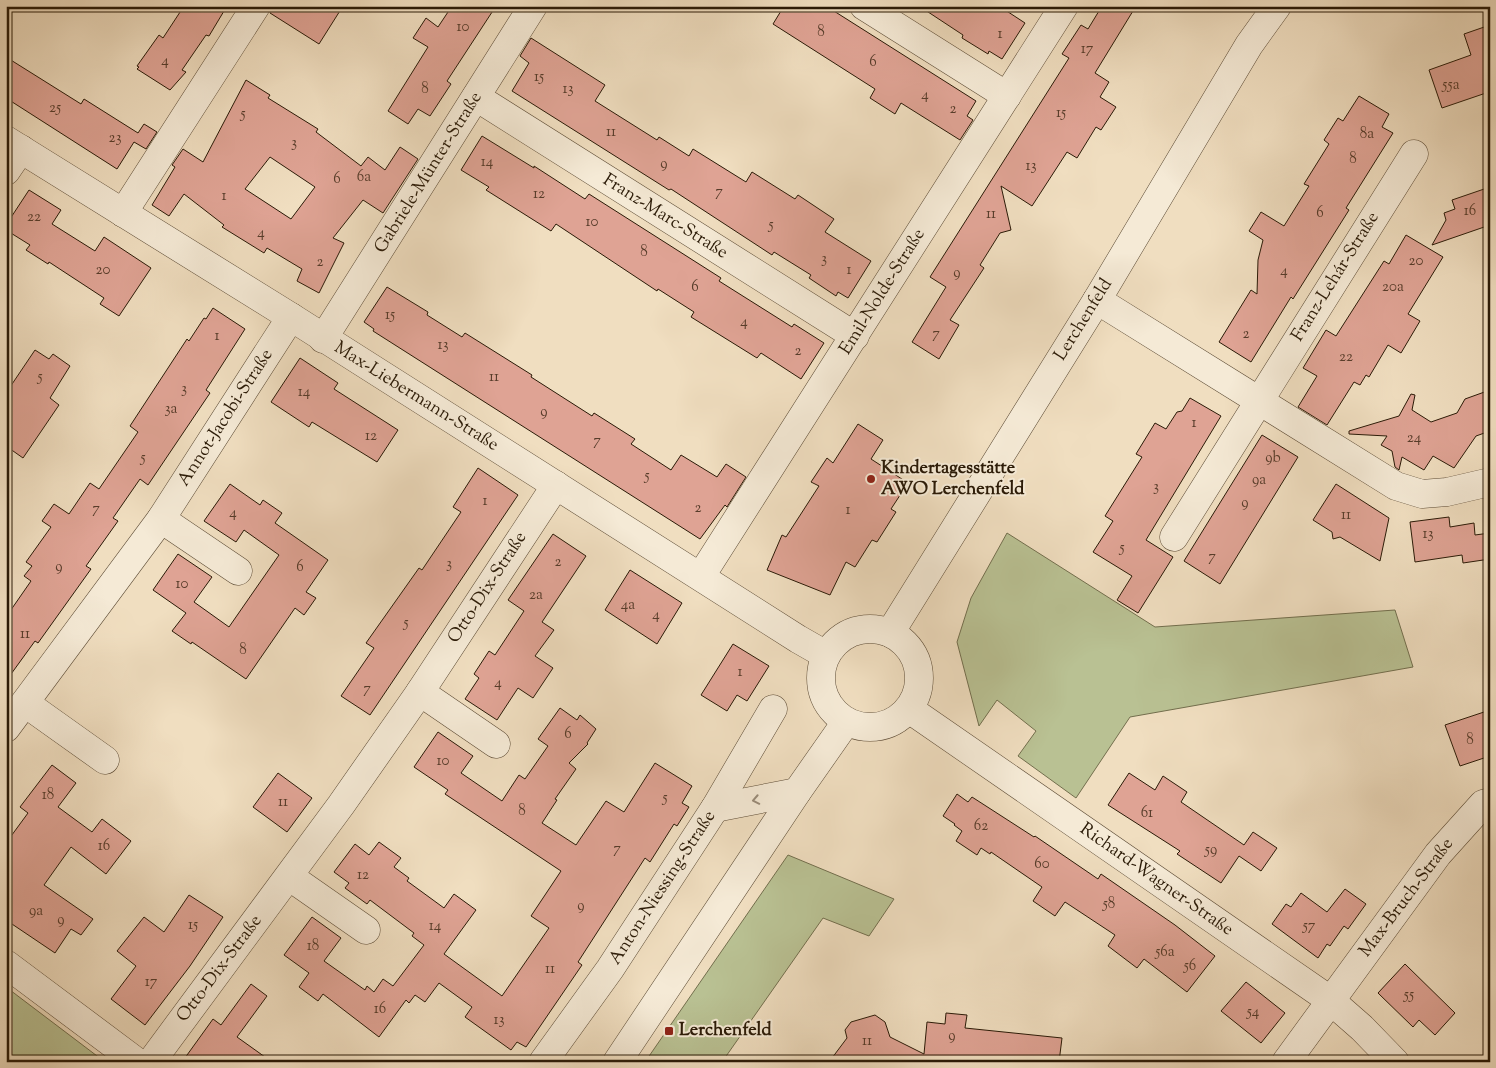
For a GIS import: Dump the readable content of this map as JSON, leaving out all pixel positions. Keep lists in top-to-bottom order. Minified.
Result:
{"streets":{"street":["Gabriele-Münter-Straße","Franz-Marc-Straße","Franz-Lehár-Straße","Emil-Nolde-Straße","Lerchenfeld","Max-Liebermann-Straße","Annot-Jacobi-Straße","Otto-Dix-Straße","Richard-Wagner-Straße","Anton-Niessing-Straße","Max-Bruch-Straße"]},"crossings":[["Gabriele-Münter-Straße","Franz-Marc-Straße"],["Gabriele-Münter-Straße","Max-Liebermann-Straße"],["Franz-Marc-Straße","Emil-Nolde-Straße"],["Emil-Nolde-Straße","Max-Liebermann-Straße"],["Lerchenfeld","Max-Liebermann-Straße"],["Lerchenfeld","Richard-Wagner-Straße"],["Max-Liebermann-Straße","Annot-Jacobi-Straße"],["Max-Liebermann-Straße","Otto-Dix-Straße"],["Max-Liebermann-Straße","Richard-Wagner-Straße"],["Richard-Wagner-Straße","Max-Bruch-Straße"]],"places":{"other":["Kindertagesstätte AWO Lerchenfeld"],"transit":["Lerchenfeld"]},"house_numbers":["10","8","1","17","4","6","15","55a","8","13","4","25","2","15","5","11","8a","23","3","8","14","9","13","6a","6","7","12","1","16","6","11","22","10","5","4","8","3","20","2","20","1","4","9","6","20a","15","4","7","2","1","13","2","22","5","11","3","14","3a","9","1","12","24","7","5","9b","5","9a","3","1","9","2","7","1","4","11","13","5","7","2","3","9","6","10","2a","4a","4","5","11","8","1","4","7","6","8","10","18","5","11","8","61","62","16","7","59","60","12","58","9","9a","9","15","14","57","18","56a","56","11","17","55","16","54","13","9","11"]}
